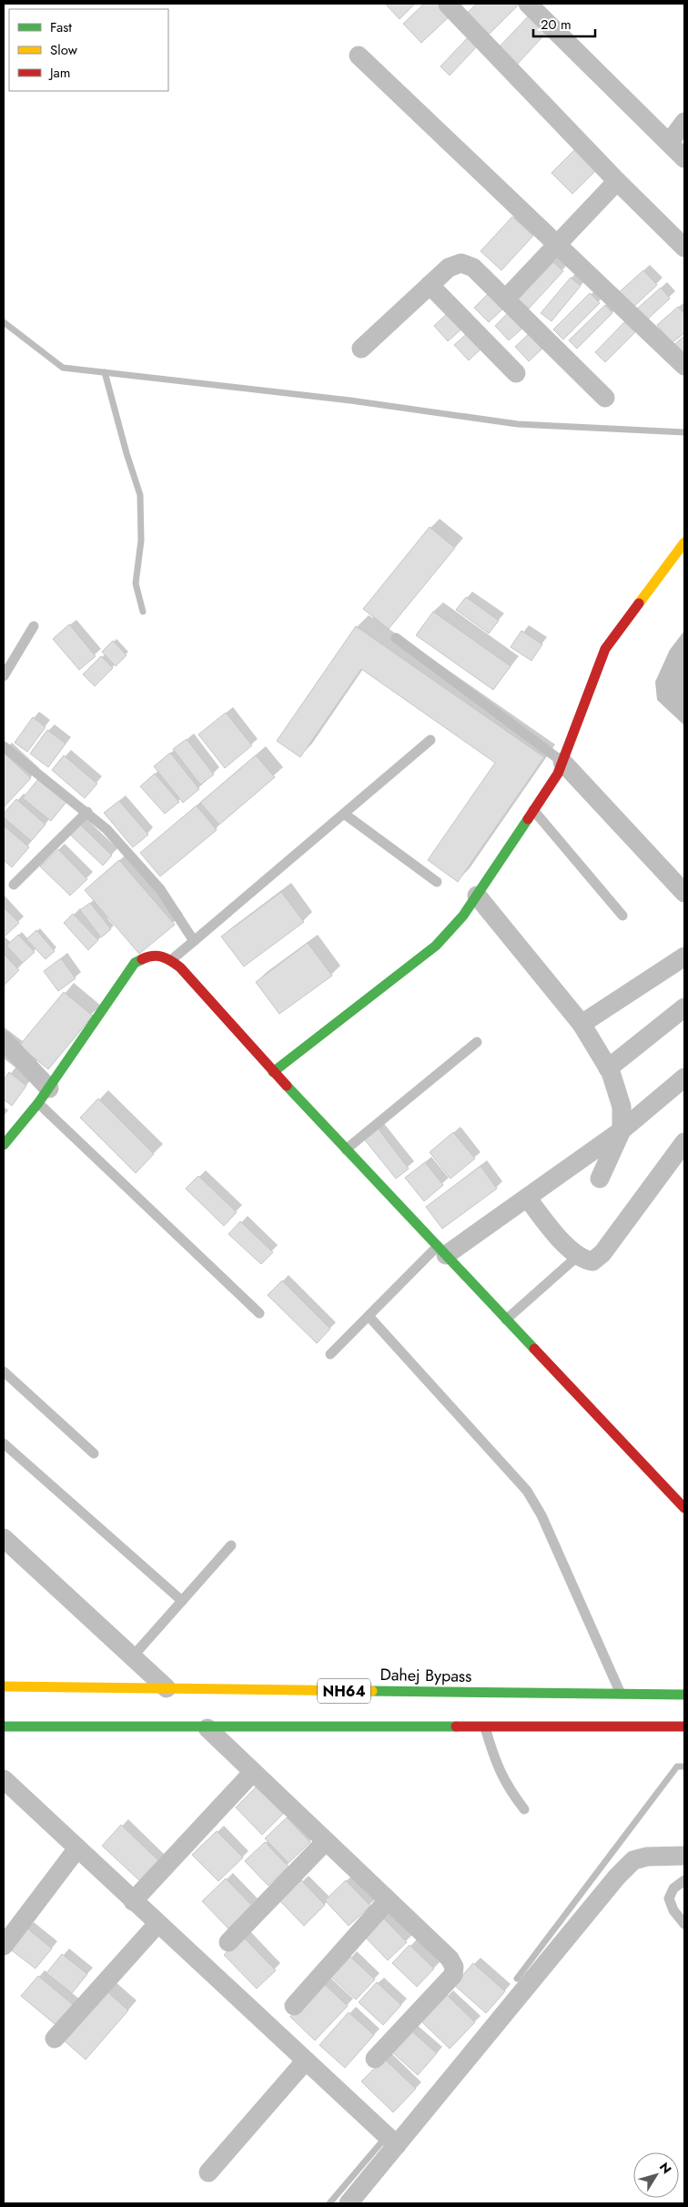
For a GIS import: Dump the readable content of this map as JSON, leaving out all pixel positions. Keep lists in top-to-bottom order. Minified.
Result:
{"streets":{"main road":["Dahej Bypass","NH64"]},"legend":["Fast","Slow","Jam"],"scale_bar":"20 m","north":"top right"}
